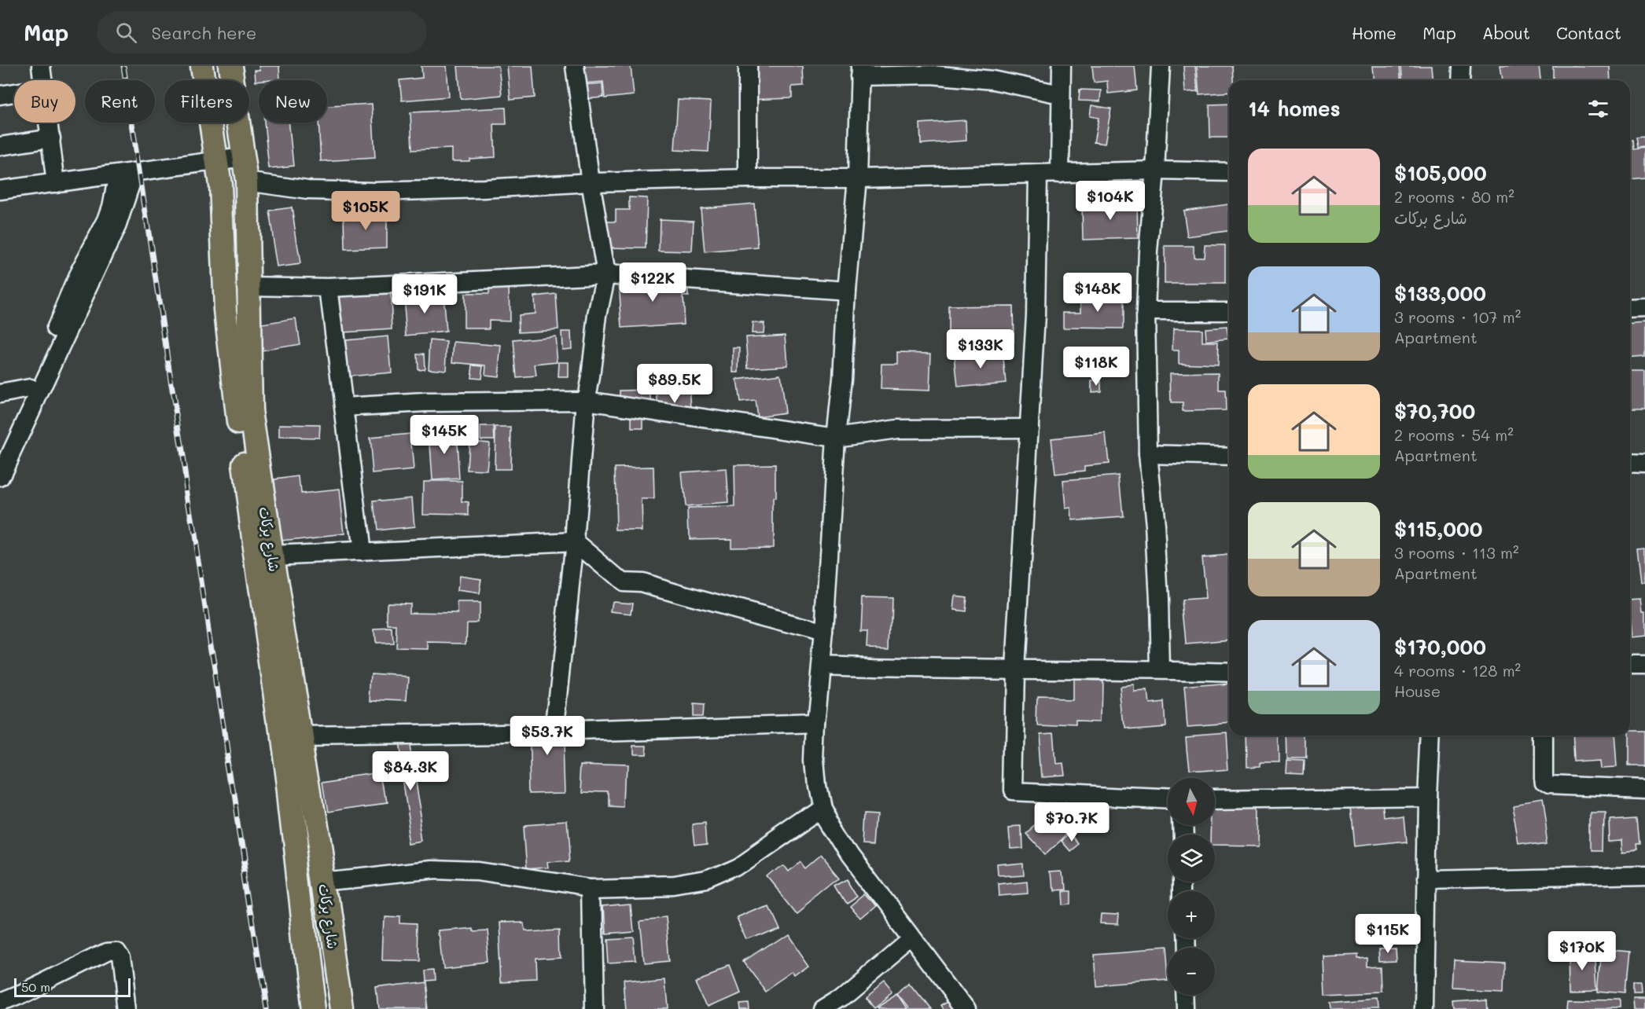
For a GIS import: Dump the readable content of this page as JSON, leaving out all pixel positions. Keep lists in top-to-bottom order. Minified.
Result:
{"streets":{"main road":["شارع بركات"]},"scale_bar":"50 m","north":"bottom","page":{"header":"Map","search":"Search here","nav":["Home","Map","About","Contact"],"chip":["Buy","Rent","Filters","New"],"heading":"14 homes","list":[{"name":"$105,000","note":"2 rooms · 80 m² · شارع بركات"},{"name":"$133,000","note":"3 rooms · 107 m² · Apartment"},{"name":"$70,700","note":"2 rooms · 54 m² · Apartment"},{"name":"$115,000","note":"3 rooms · 113 m² · Apartment"},{"name":"$170,000","note":"4 rooms · 128 m² · House"}],"price":["$104K","$105K","$122K","$148K","$191K","$133K","$118K","$89.5K","$145K","$53.7K","$84.3K","$70.7K","$115K","$170K"],"map_buttons":["+","−"],"scale":"50 m"}}
